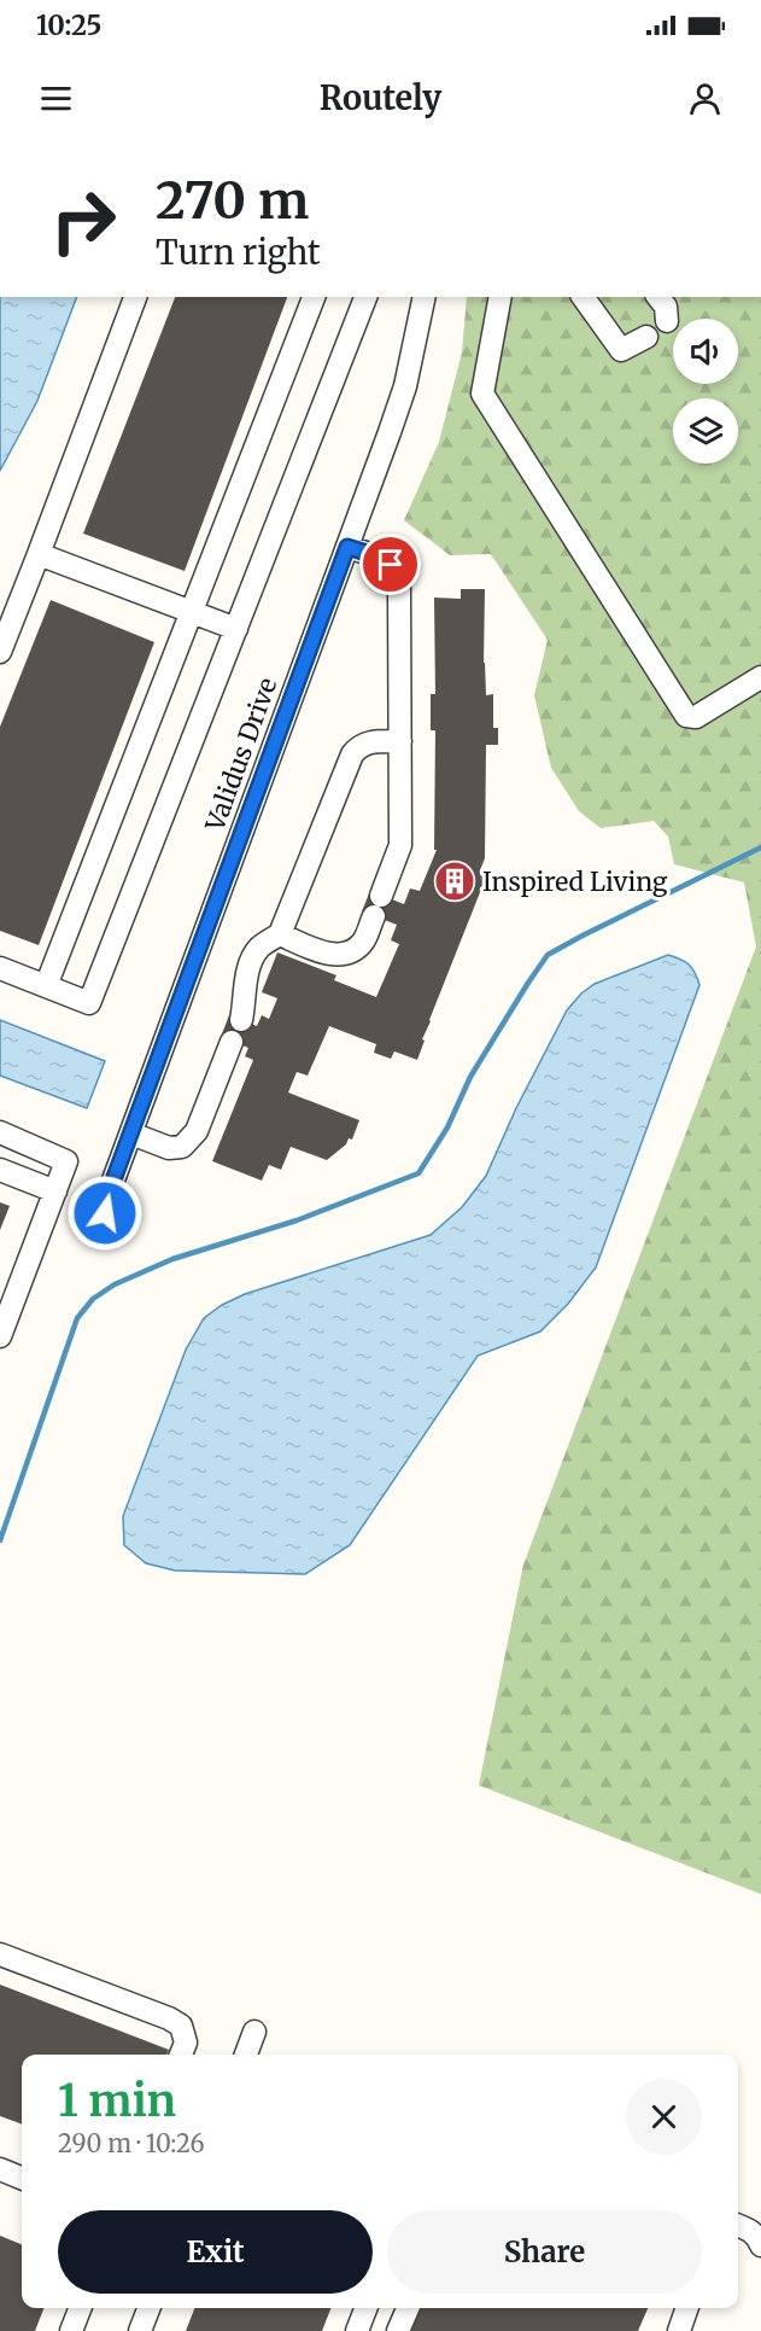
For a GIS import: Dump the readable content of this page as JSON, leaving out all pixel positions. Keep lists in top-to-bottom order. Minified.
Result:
{"streets":{"street":["Validus Drive"]},"places":{"building":["Inspired Living"]},"page":{"status":"10:25","header":"Routely","turn":["270 m","Turn right"],"heading":["1 min","290 m · 10:26"],"buttons":["Exit","Share"]}}
